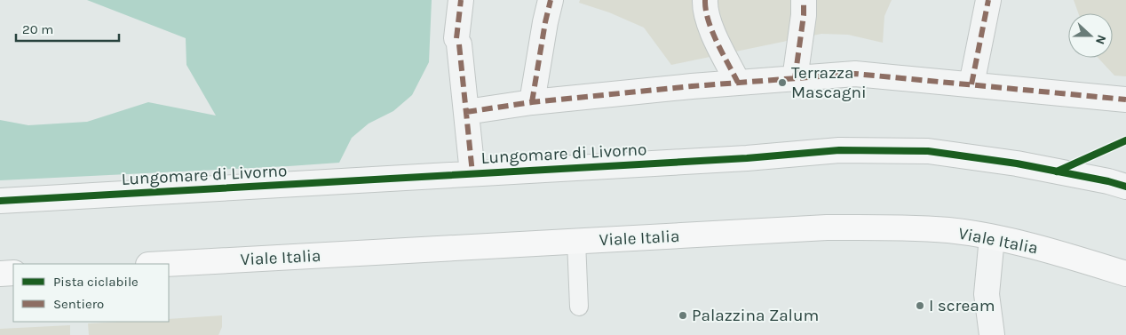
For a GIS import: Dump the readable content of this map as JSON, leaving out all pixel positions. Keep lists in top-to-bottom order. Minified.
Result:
{"streets":{"main road":["Viale Italia"],"street":["Lungomare di Livorno"]},"places":["Terrazza Mascagni","I scream","Palazzina Zalum"],"legend":["Pista ciclabile","Sentiero"],"scale_bar":"20 m","north":"right"}
